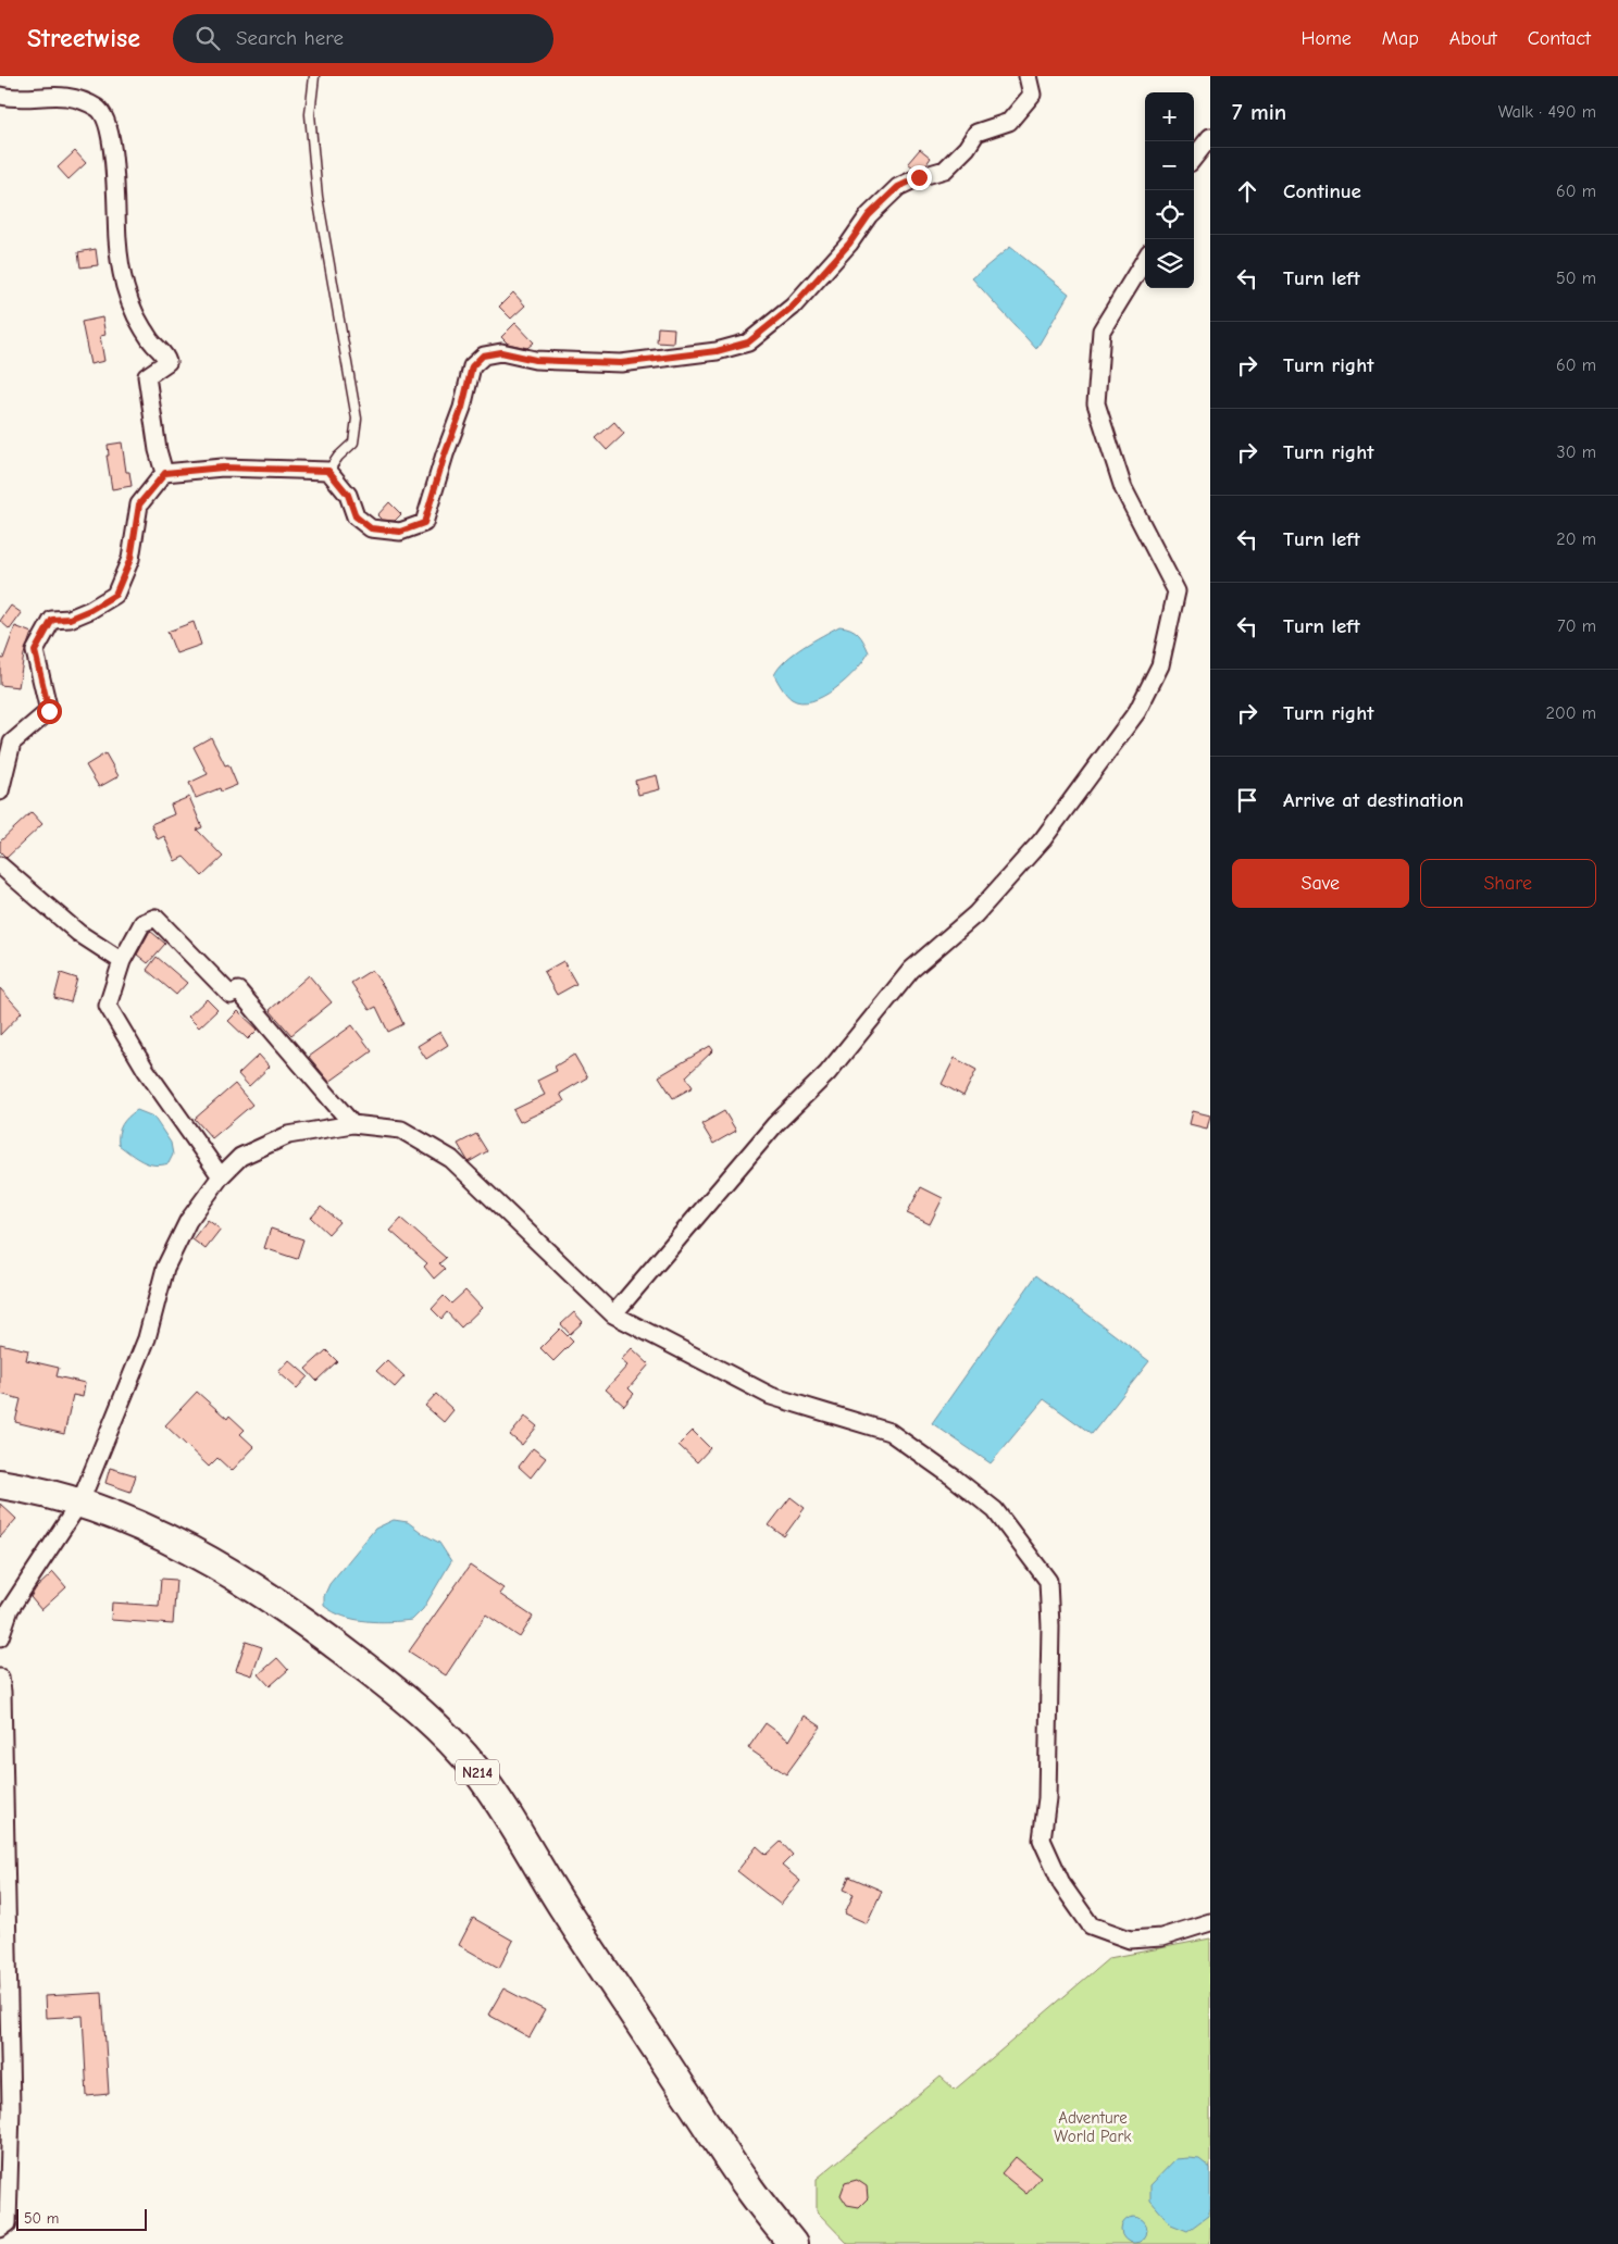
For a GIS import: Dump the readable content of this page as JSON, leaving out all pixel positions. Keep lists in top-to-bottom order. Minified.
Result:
{"streets":{"highway":["N214"]},"parks":["Adventure World Park"],"scale_bar":"50 m","page":{"header":"Streetwise","search":"Search here","nav":["Home","Map","About","Contact"],"heading":["7 min","Walk · 490 m"],"map_buttons":["+","−"],"list":[["Continue","60 m"],["Turn left","50 m"],["Turn right","60 m"],["Turn right","30 m"],["Turn left","20 m"],["Turn left","70 m"],["Turn right","200 m"],"Arrive at destination"],"buttons":["Save","Share"],"scale":"50 m"}}
